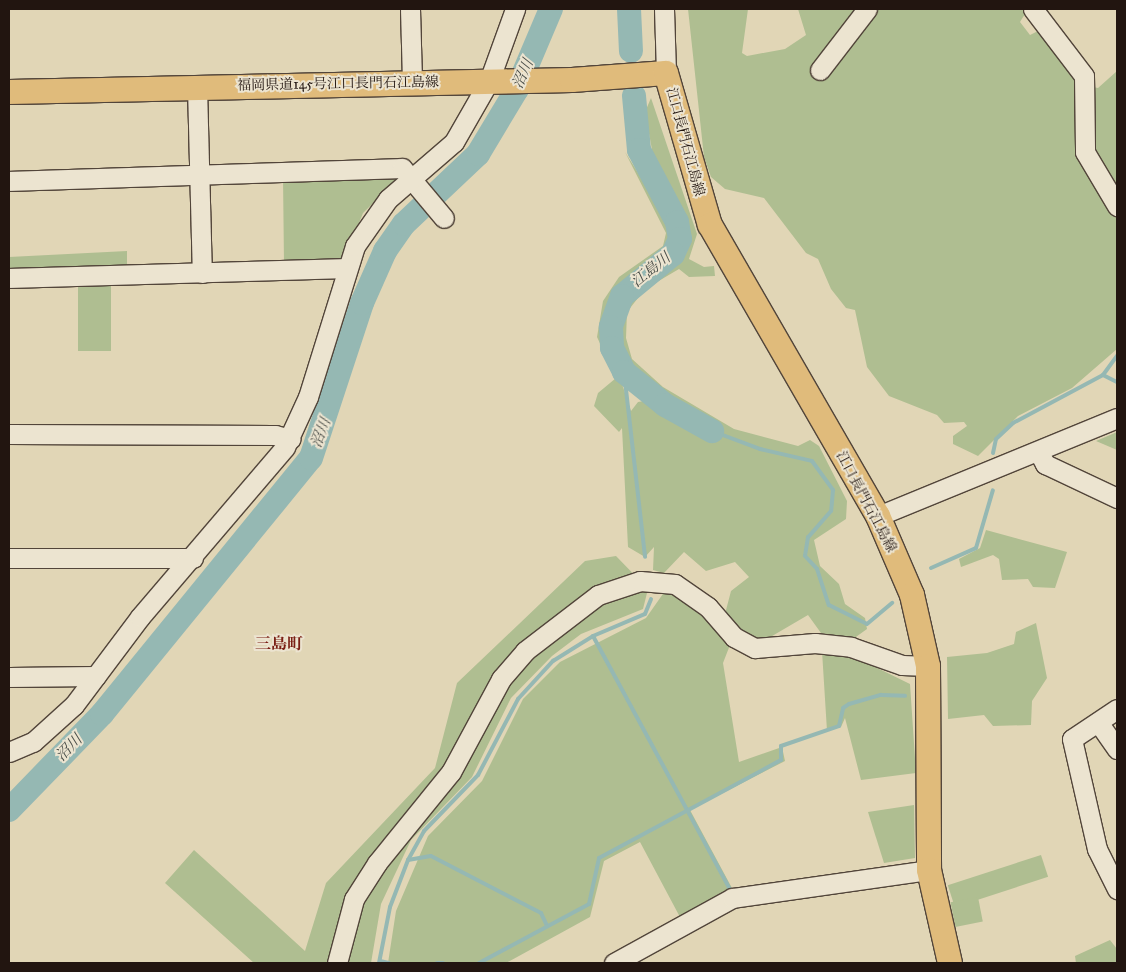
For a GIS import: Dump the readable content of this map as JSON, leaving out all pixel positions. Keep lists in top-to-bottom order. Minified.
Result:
{"streets":{"main road":["福岡県道145号江口長門石江島線","江口長門石江島線"]},"crossings":[["福岡県道145号江口長門石江島線","江口長門石江島線"]],"districts":["三島町"],"water":["沼川","江島川"]}
